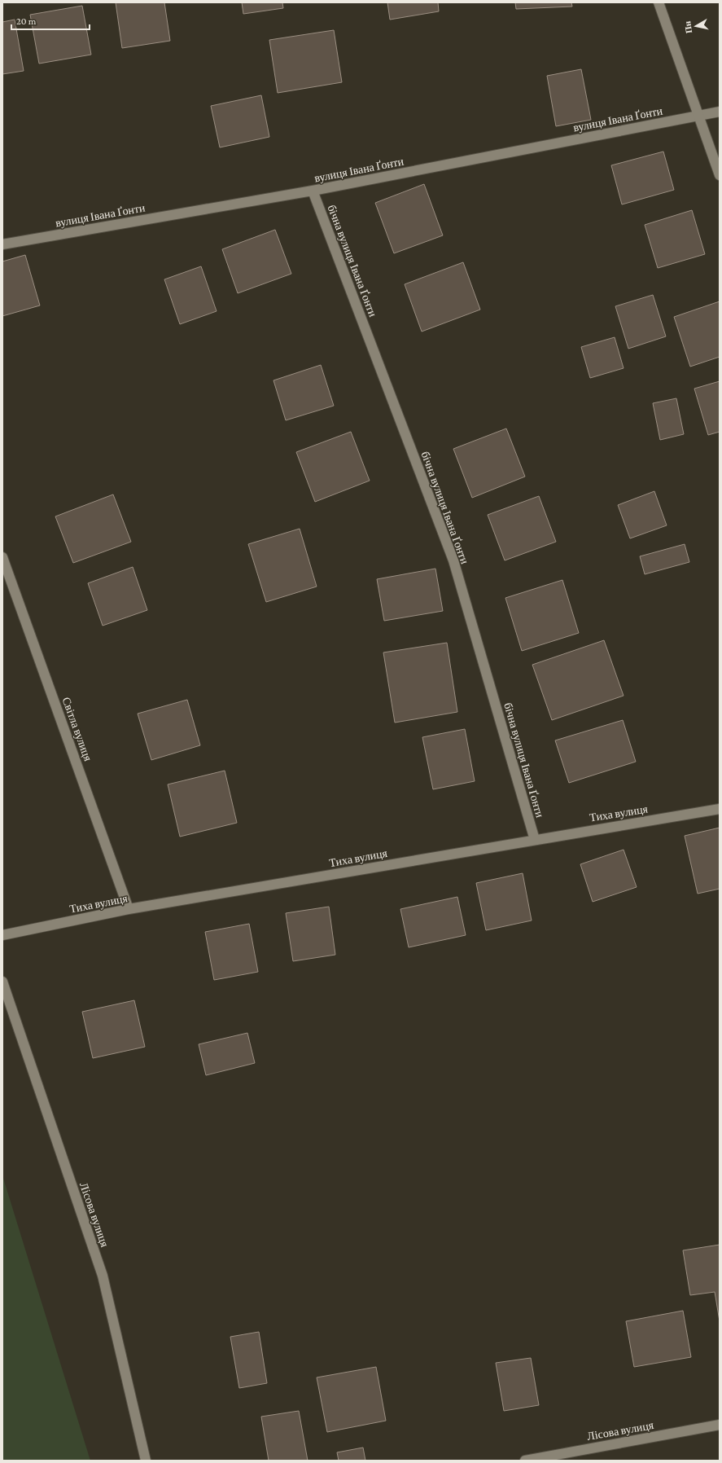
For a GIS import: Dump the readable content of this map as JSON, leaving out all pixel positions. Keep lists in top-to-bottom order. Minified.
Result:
{"streets":{"street":["вулиця Івана Ґонти","бічна вулиця Івана Ґонти","Світла вулиця","Тиха вулиця","Лісова вулиця"]},"crossings":[["вулиця Івана Ґонти","бічна вулиця Івана Ґонти"],["бічна вулиця Івана Ґонти","Тиха вулиця"],["Світла вулиця","Тиха вулиця"]],"scale_bar":"20 m","north":"left"}
